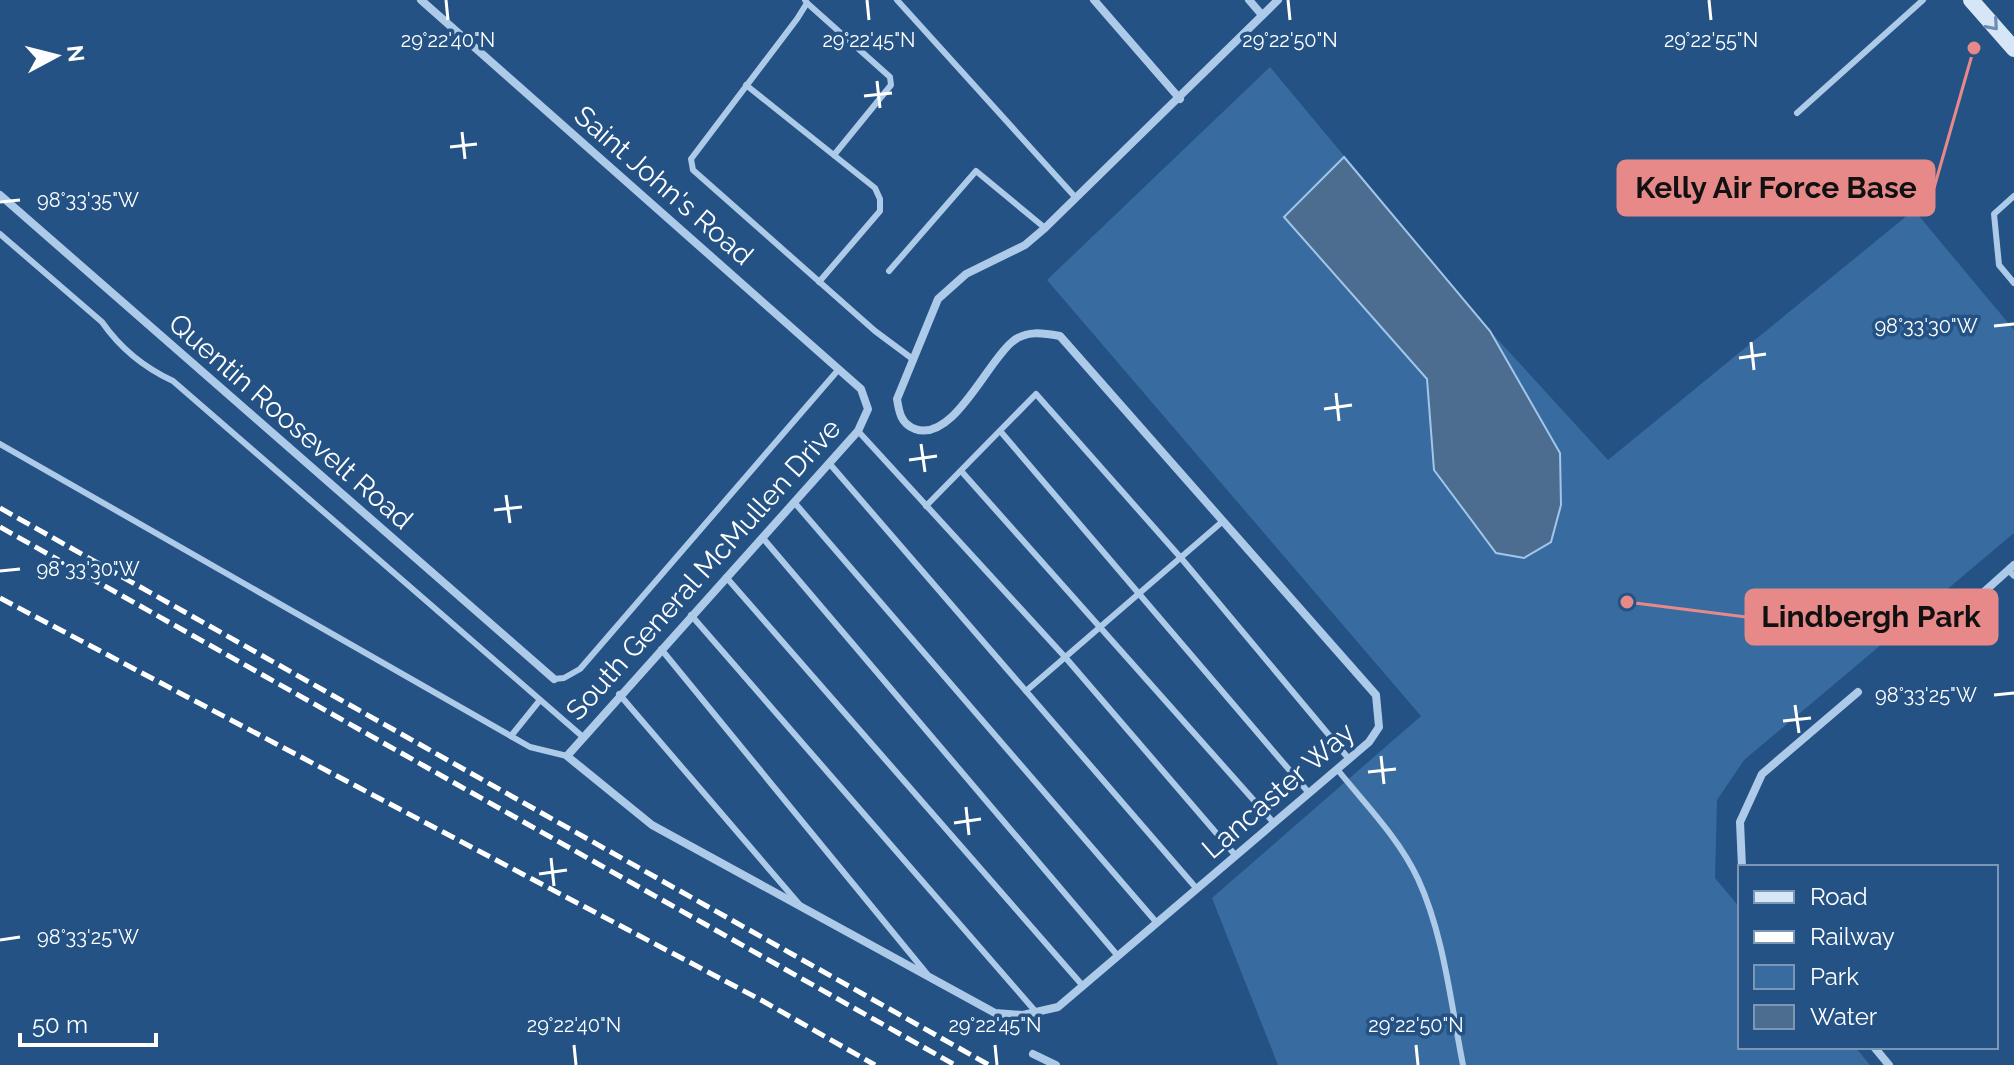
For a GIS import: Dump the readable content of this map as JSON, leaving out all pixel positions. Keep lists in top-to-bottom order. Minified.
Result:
{"streets":{"street":["Saint John's Road","Quentin Roosevelt Road","South General McMullen Drive","Lancaster Way"]},"crossings":[["Saint John's Road","South General McMullen Drive"],["South General McMullen Drive","Lancaster Way"]],"places":["Kelly Air Force Base","Lindbergh Park"],"legend":["Road","Railway","Park","Water"],"scale_bar":"50 m","north":"right","coordinates":["29°22'40\"N","29°22'45\"N","29°22'50\"N","29°22'55\"N","98°33'35\"W","98°33'30\"W","98°33'25\"W"]}
